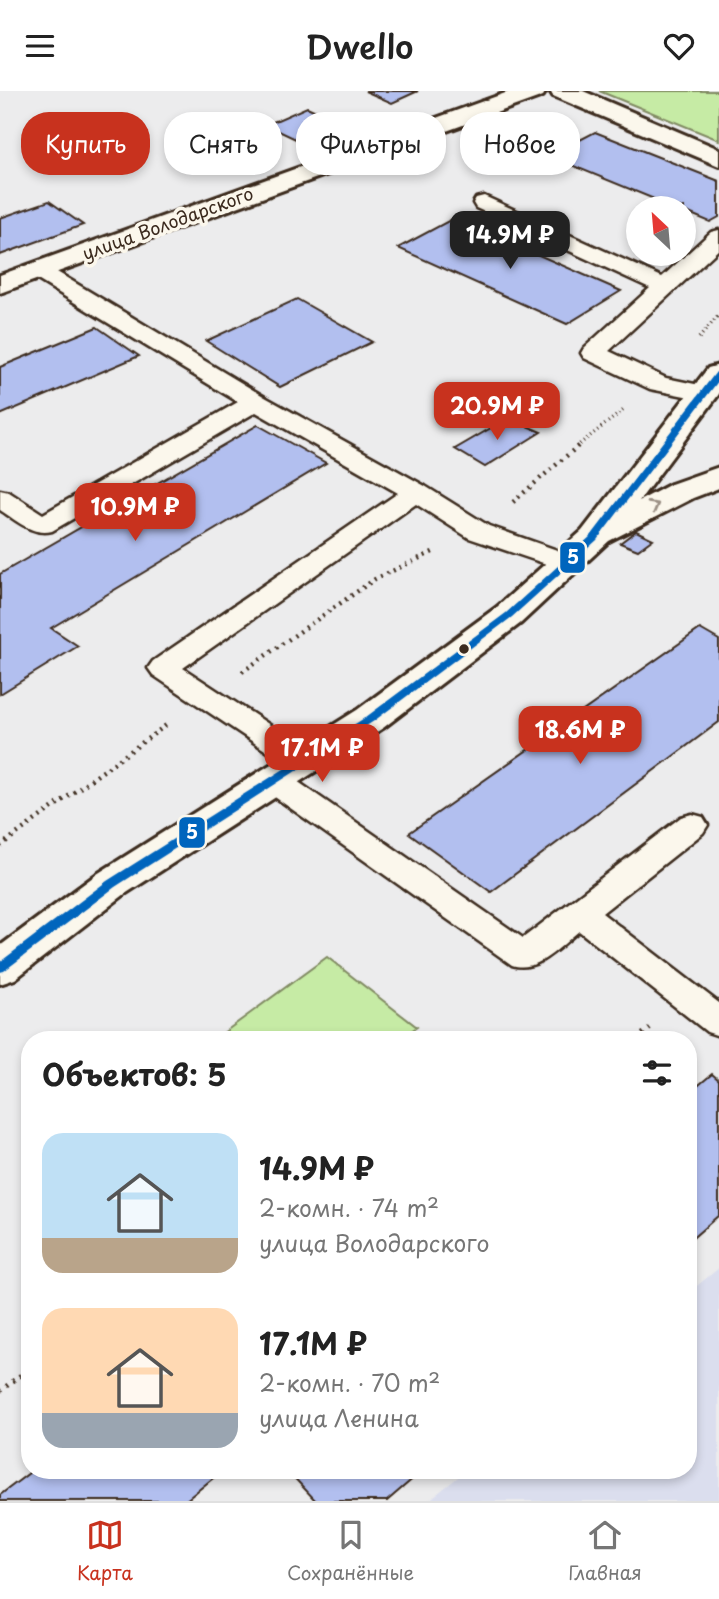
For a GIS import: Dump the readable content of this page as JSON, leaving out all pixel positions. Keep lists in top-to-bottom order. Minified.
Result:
{"streets":{"main road":["улица Володарского"]},"lines":["transit line 5"],"north":"top left","page":{"header":"Dwello","chip":["Купить","Снять","Фильтры","Новое"],"price":["14.9M ₽","20.9M ₽","10.9M ₽","18.6M ₽","17.1M ₽"],"heading":"Объектов: 5","list":[{"name":"14.9M ₽","note":"2-комн. · 74 m² · улица Володарского"},{"name":"17.1M ₽","note":"2-комн. · 70 m² · улица Ленина"}],"tabs":["Карта","Сохранённые","Главная"]}}
